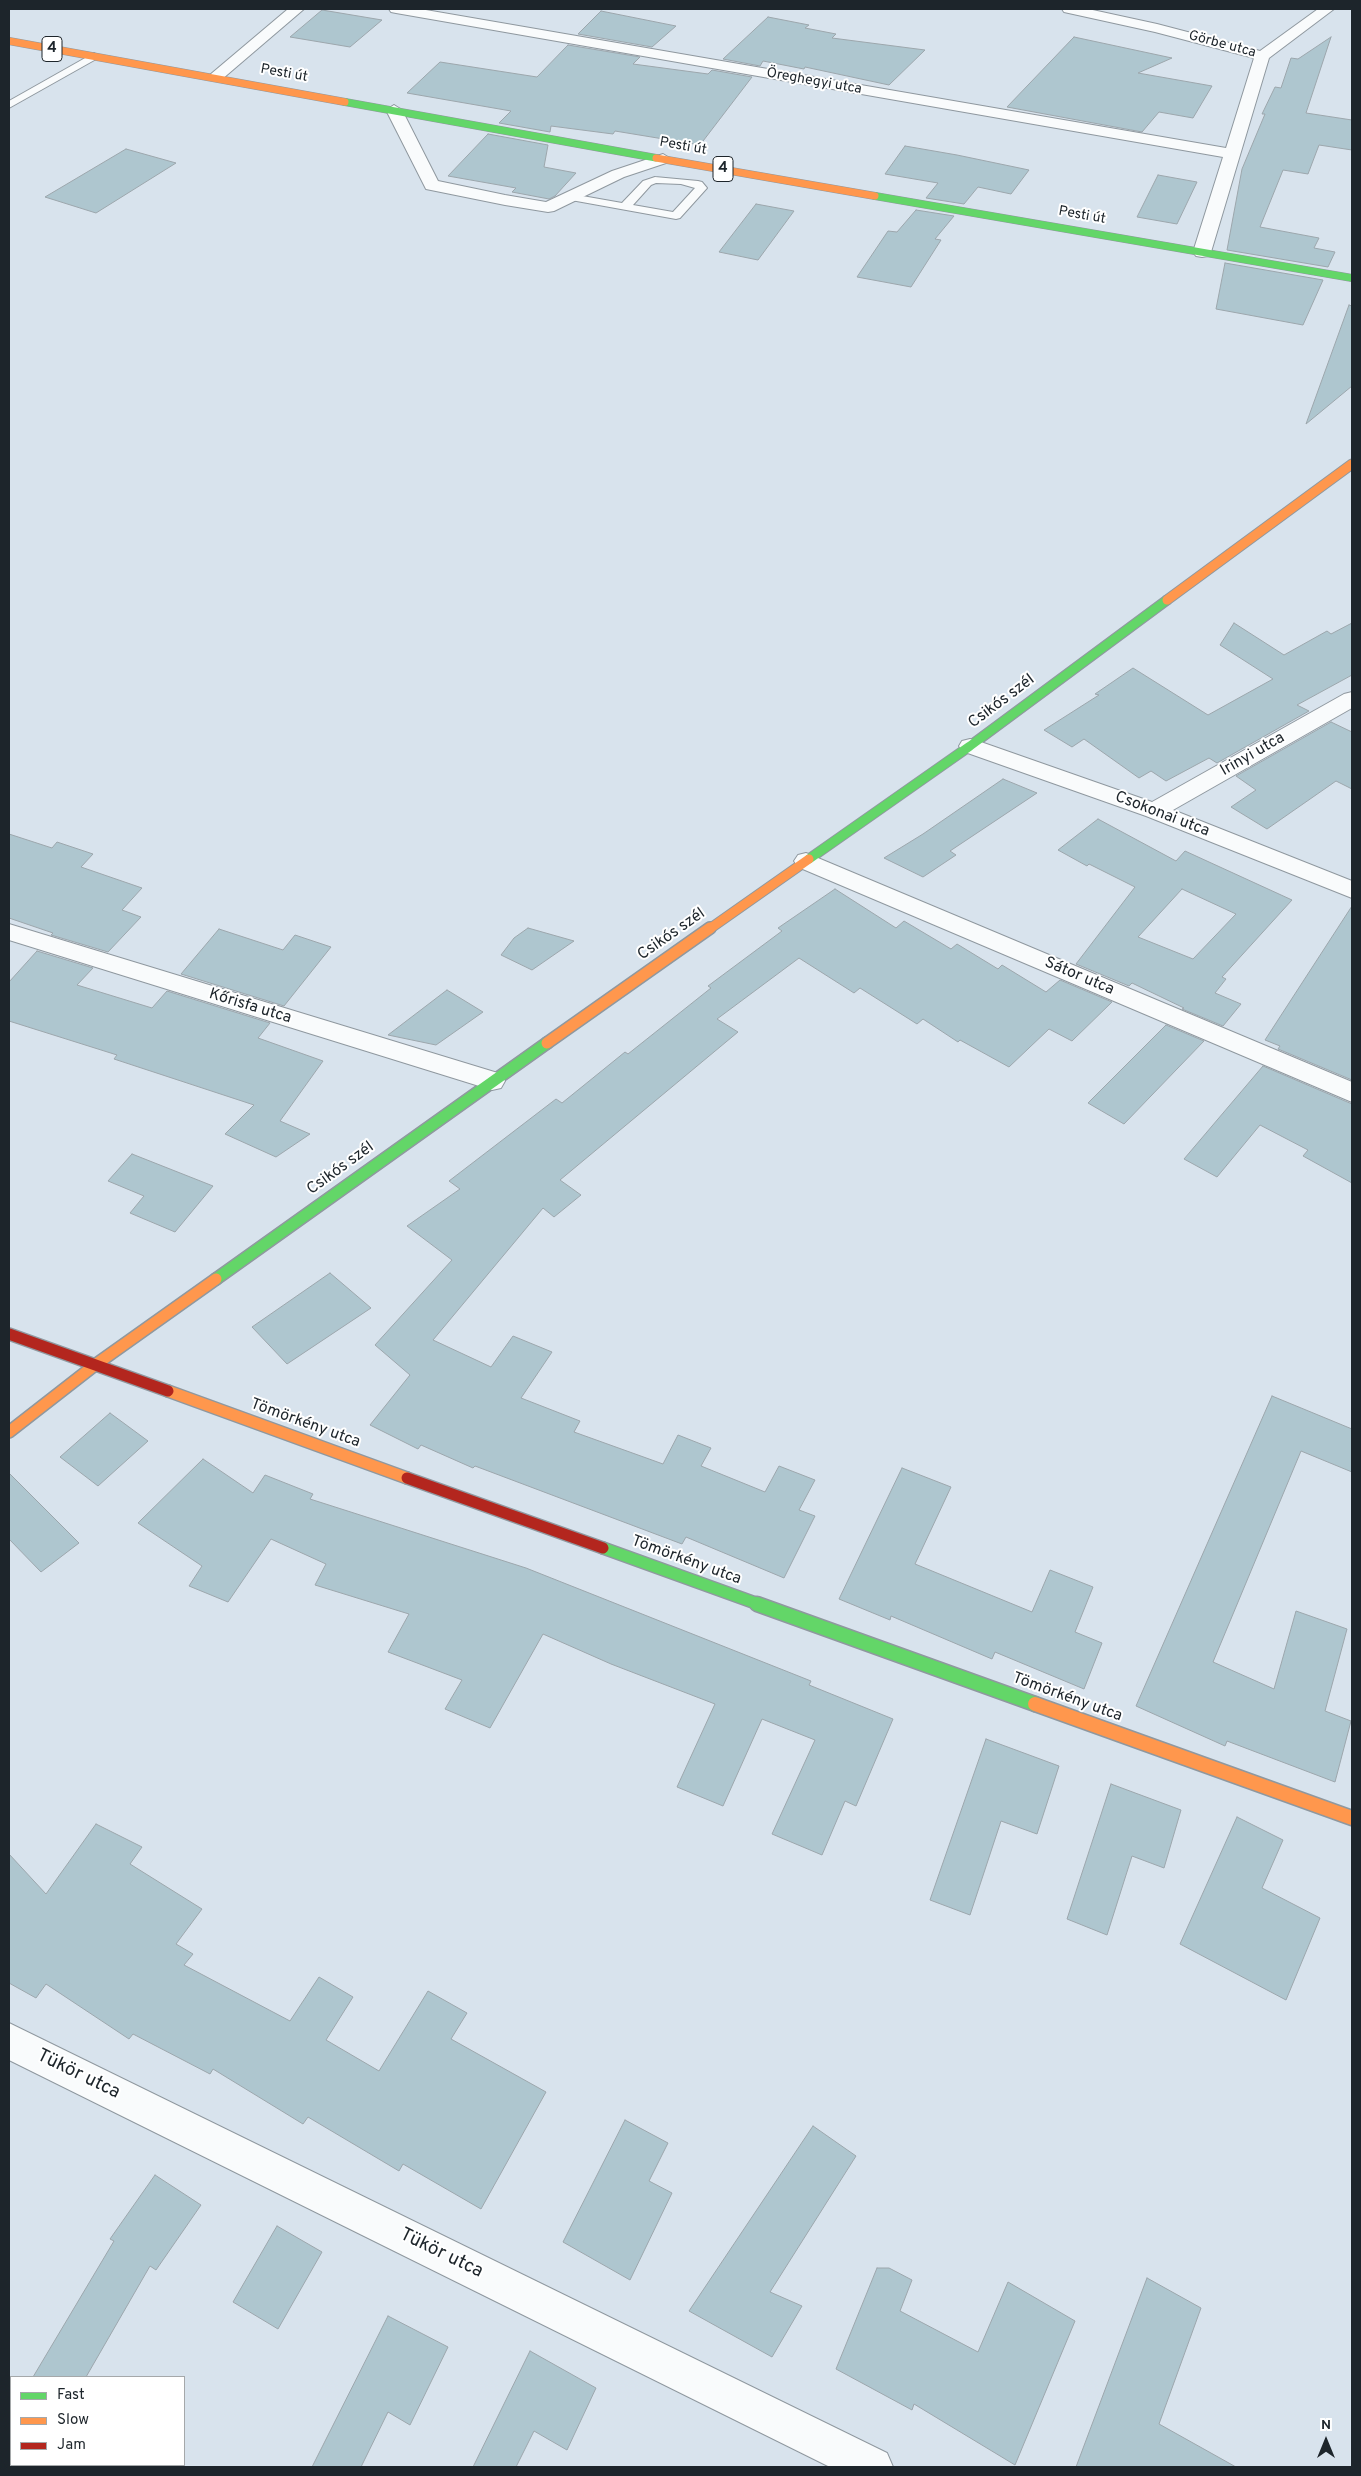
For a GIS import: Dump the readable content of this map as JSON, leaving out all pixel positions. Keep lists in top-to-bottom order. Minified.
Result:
{"streets":{"street":["Görbe utca","4","Pesti út","Öreghegyi utca","Csikós szél","Irinyi utca","Csokonai utca","Sátor utca","Kőrisfa utca","Tömörkény utca","Tükör utca"]},"crossings":[["Görbe utca","Pesti út"],["Görbe utca","Öreghegyi utca"],["Csikós szél","Csokonai utca"],["Csikós szél","Sátor utca"],["Csikós szél","Kőrisfa utca"],["Csikós szél","Tömörkény utca"],["Irinyi utca","Csokonai utca"]],"legend":["Fast","Slow","Jam"],"north":"top"}
